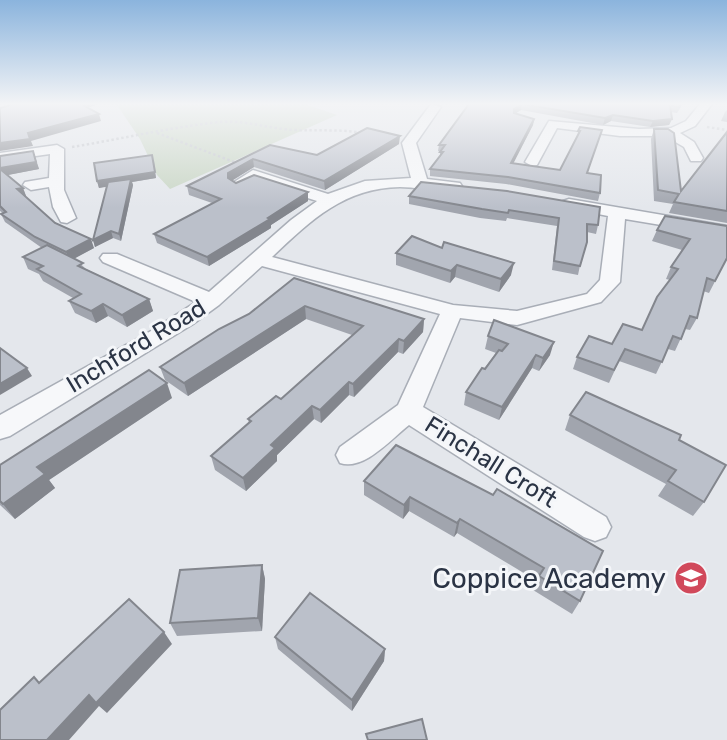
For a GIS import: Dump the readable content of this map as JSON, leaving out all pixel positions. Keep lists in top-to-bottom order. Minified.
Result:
{"streets":{"street":["Inchford Road","Finchall Croft"]},"places":{"school or university":["Coppice Academy"]}}
